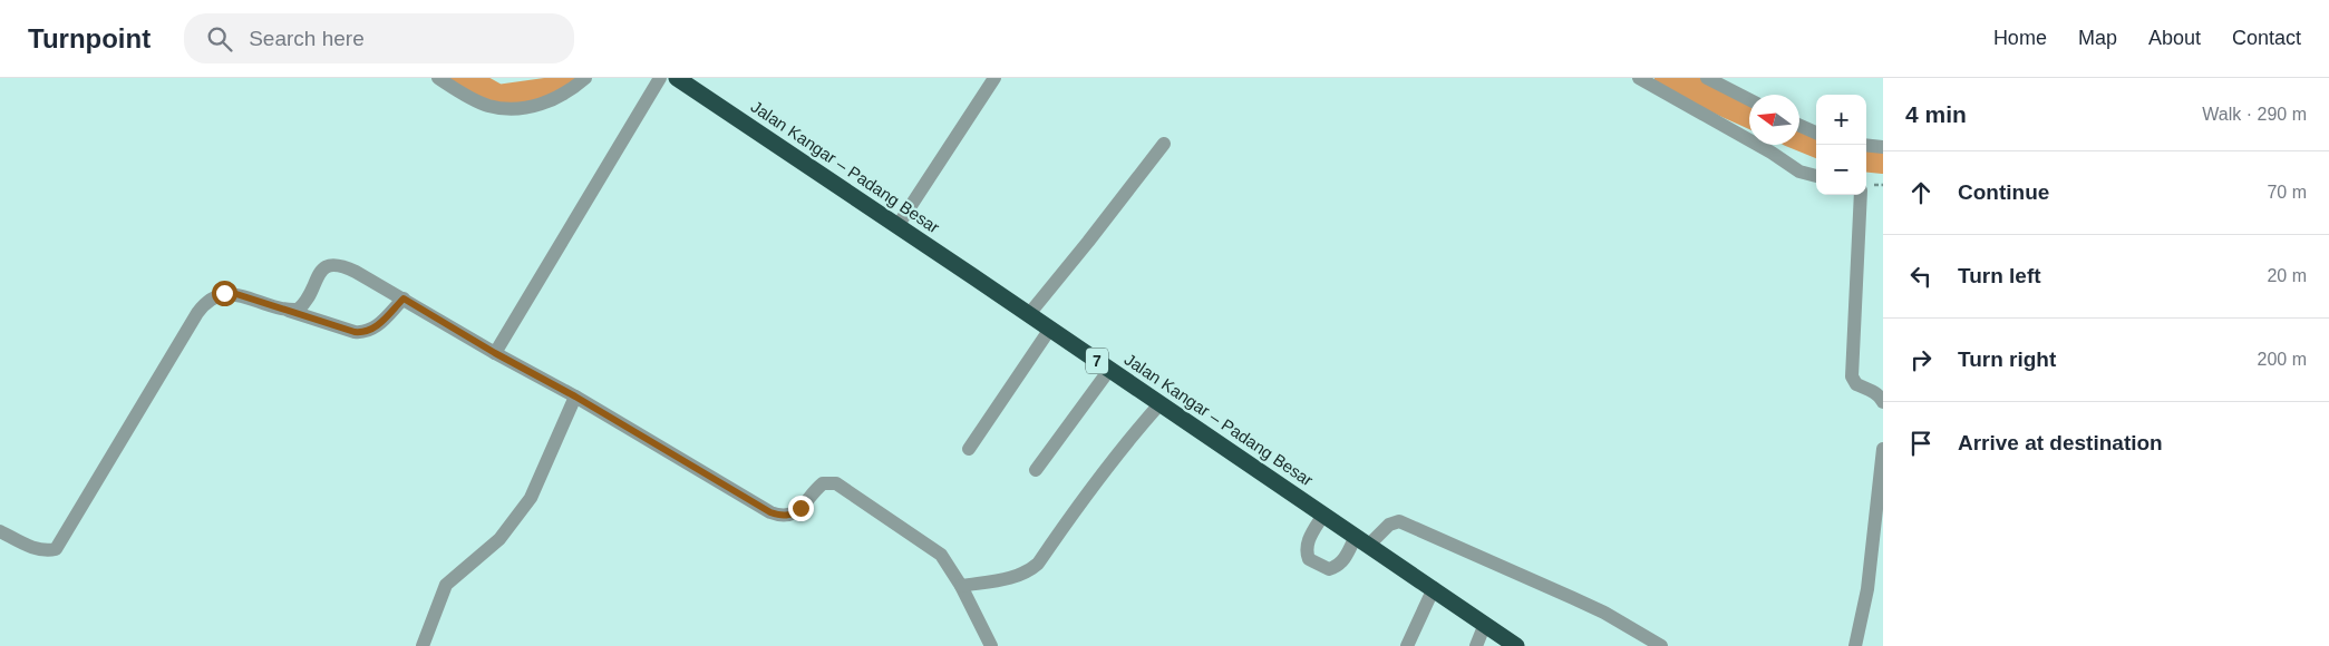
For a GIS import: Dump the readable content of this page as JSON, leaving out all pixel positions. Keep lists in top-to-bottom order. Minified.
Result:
{"streets":{"highway":["Jalan Kangar – Padang Besar","7"]},"north":"left","page":{"header":"Turnpoint","search":"Search here","nav":["Home","Map","About","Contact"],"heading":["4 min","Walk · 290 m"],"map_buttons":["+","−"],"list":[["Continue","70 m"],["Turn left","20 m"],["Turn right","200 m"],"Arrive at destination"]}}
